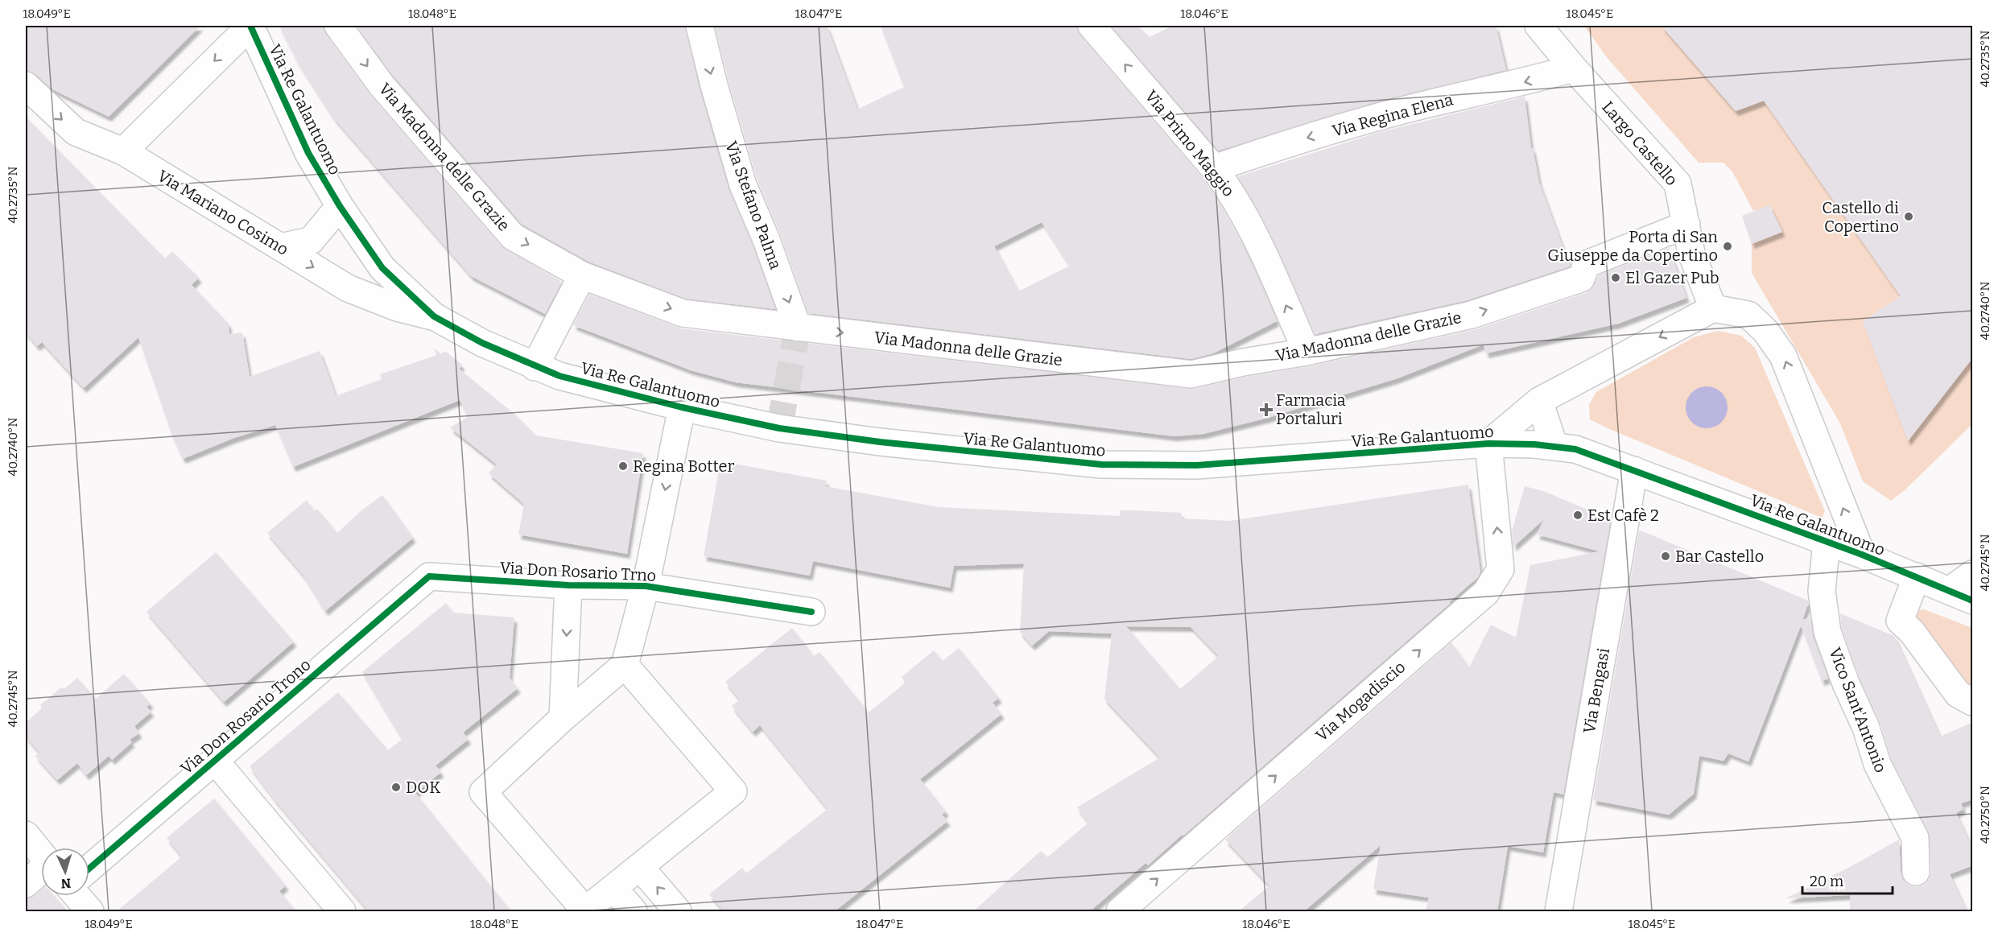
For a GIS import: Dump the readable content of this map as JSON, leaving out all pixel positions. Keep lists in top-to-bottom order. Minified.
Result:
{"streets":{"street":["Via Re Galantuomo","Via Regina Elena","Via Primo Maggio","Largo Castello","Via Madonna delle Grazie","Via Stefano Palma","Via Mariano Cosimo","Via Don Rosario Trno","Via Bengasi","Via Mogadiscio","Vico Sant'Antonio","Via Don Rosario Trono"]},"crossings":[["Via Re Galantuomo","Via Mariano Cosimo"],["Via Re Galantuomo","Via Bengasi"],["Via Re Galantuomo","Via Mogadiscio"],["Via Re Galantuomo","Vico Sant'Antonio"],["Via Regina Elena","Via Primo Maggio"],["Via Regina Elena","Largo Castello"],["Via Primo Maggio","Via Madonna delle Grazie"],["Largo Castello","Via Madonna delle Grazie"],["Via Madonna delle Grazie","Via Stefano Palma"],["Via Don Rosario Trno","Via Don Rosario Trono"]],"one_way":["Via Regina Elena","Via Primo Maggio","Via Madonna delle Grazie","Via Stefano Palma","Via Mariano Cosimo","Via Mogadiscio"],"places":{"other":["Castello di Copertino","Porta di San Giuseppe da Copertino","El Gazer Pub","Regina Botter","Est Cafè 2","Bar Castello","DOK"],"health":["Farmacia Portaluri"]},"scale_bar":"20 m","north":"bottom","coordinates":["18.049°E","18.048°E","18.047°E","18.046°E","18.045°E","40.2735°N","40.2740°N","40.2745°N","40.2750°N"]}
